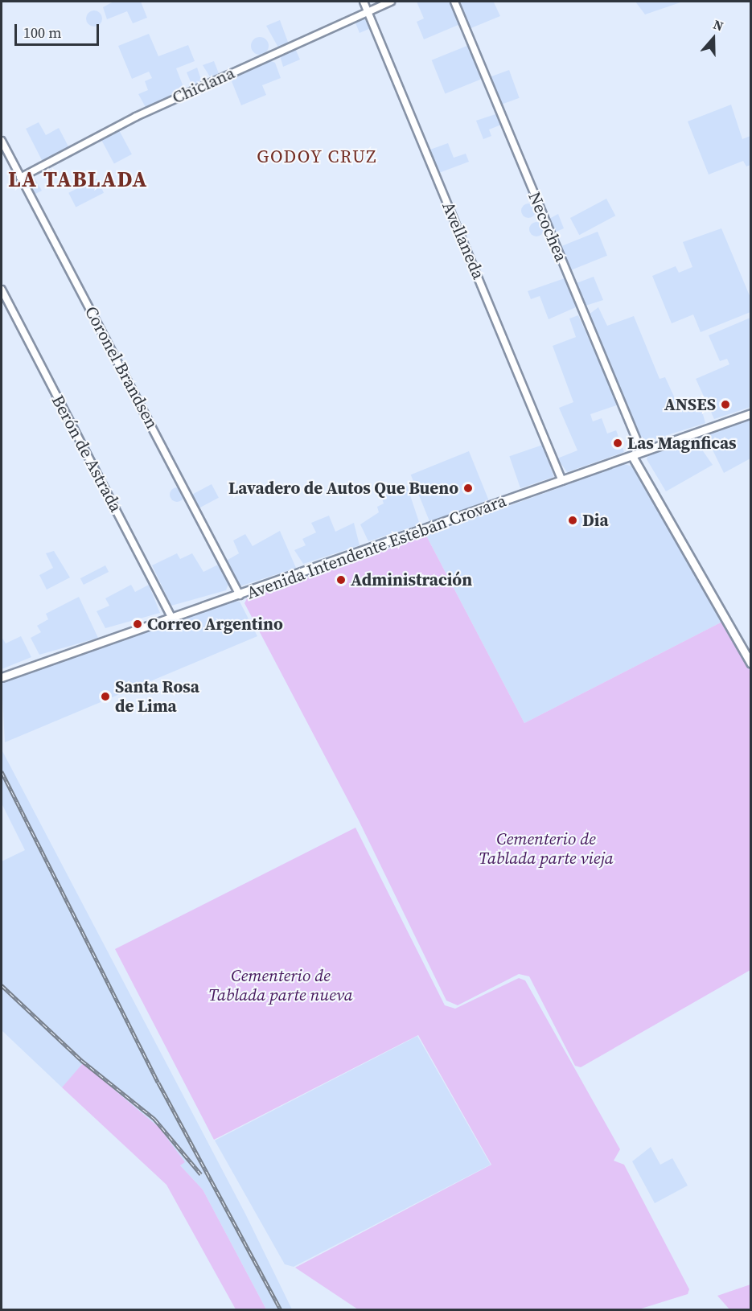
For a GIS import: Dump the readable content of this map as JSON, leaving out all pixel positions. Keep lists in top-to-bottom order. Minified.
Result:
{"streets":{"main road":["Avenida Intendente Esteban Crovara"],"street":["Chiclana","Necochea","Avellaneda","Coronel Brandsen","Berón de Astrada"]},"crossings":[["Chiclana","Avellaneda"],["Chiclana","Coronel Brandsen"],["Necochea","Avenida Intendente Esteban Crovara"],["Avellaneda","Avenida Intendente Esteban Crovara"],["Coronel Brandsen","Avenida Intendente Esteban Crovara"],["Berón de Astrada","Avenida Intendente Esteban Crovara"]],"districts":["GODOY CRUZ","LA TABLADA"],"parks":["Cementerio de Tablada parte vieja","Cementerio de Tablada parte nueva"],"places":["ANSES","Las Magnficas","Lavadero de Autos Que Bueno","Dia","Administración","Correo Argentino","Santa Rosa de Lima"],"scale_bar":"100 m","north":"top"}
